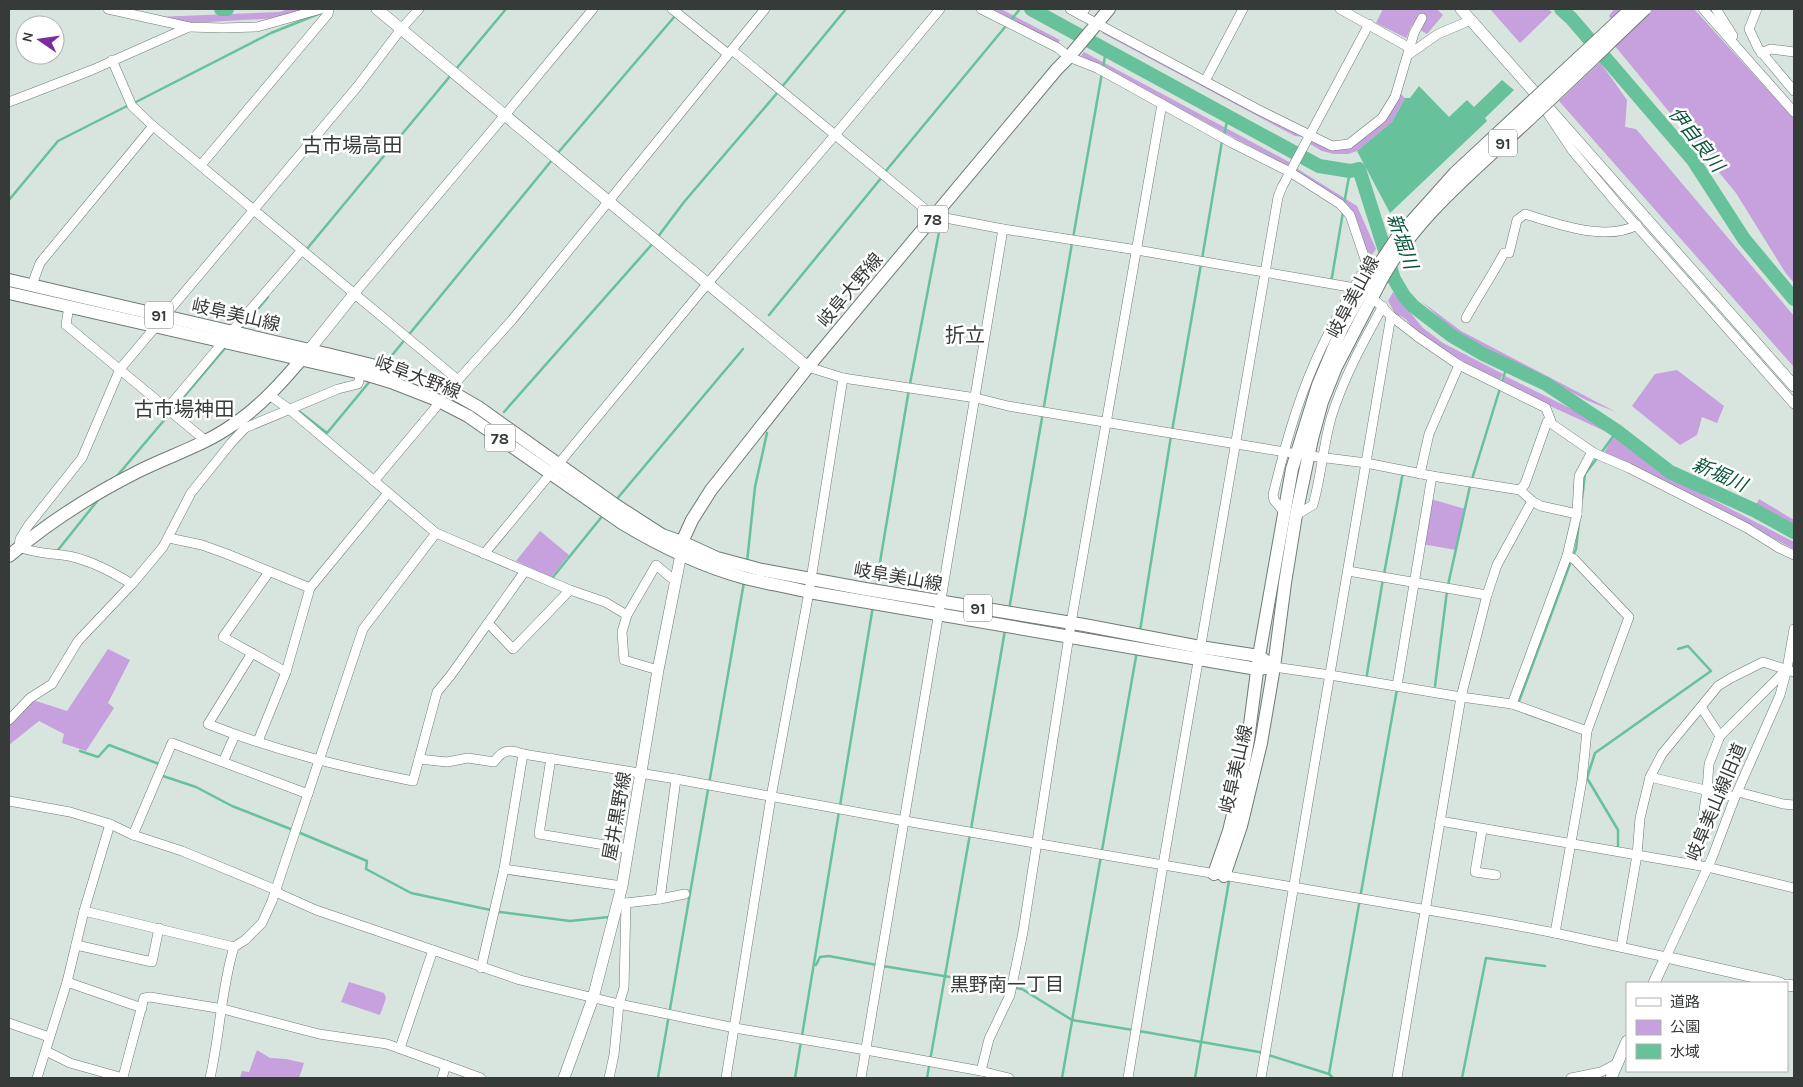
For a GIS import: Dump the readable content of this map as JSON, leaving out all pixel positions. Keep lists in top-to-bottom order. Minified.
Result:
{"streets":{"main road":["91","78","岐阜大野線","岐阜美山線"],"street":["岐阜美山線旧道","屋井黒野線"]},"crossings":[["岐阜大野線","岐阜美山線"],["岐阜大野線","屋井黒野線"],["岐阜美山線","屋井黒野線"]],"districts":["古市場高田","折立","古市場神田","黒野南一丁目"],"water":["伊自良川","新堀川"],"legend":["道路","公園","水域"],"north":"left"}
